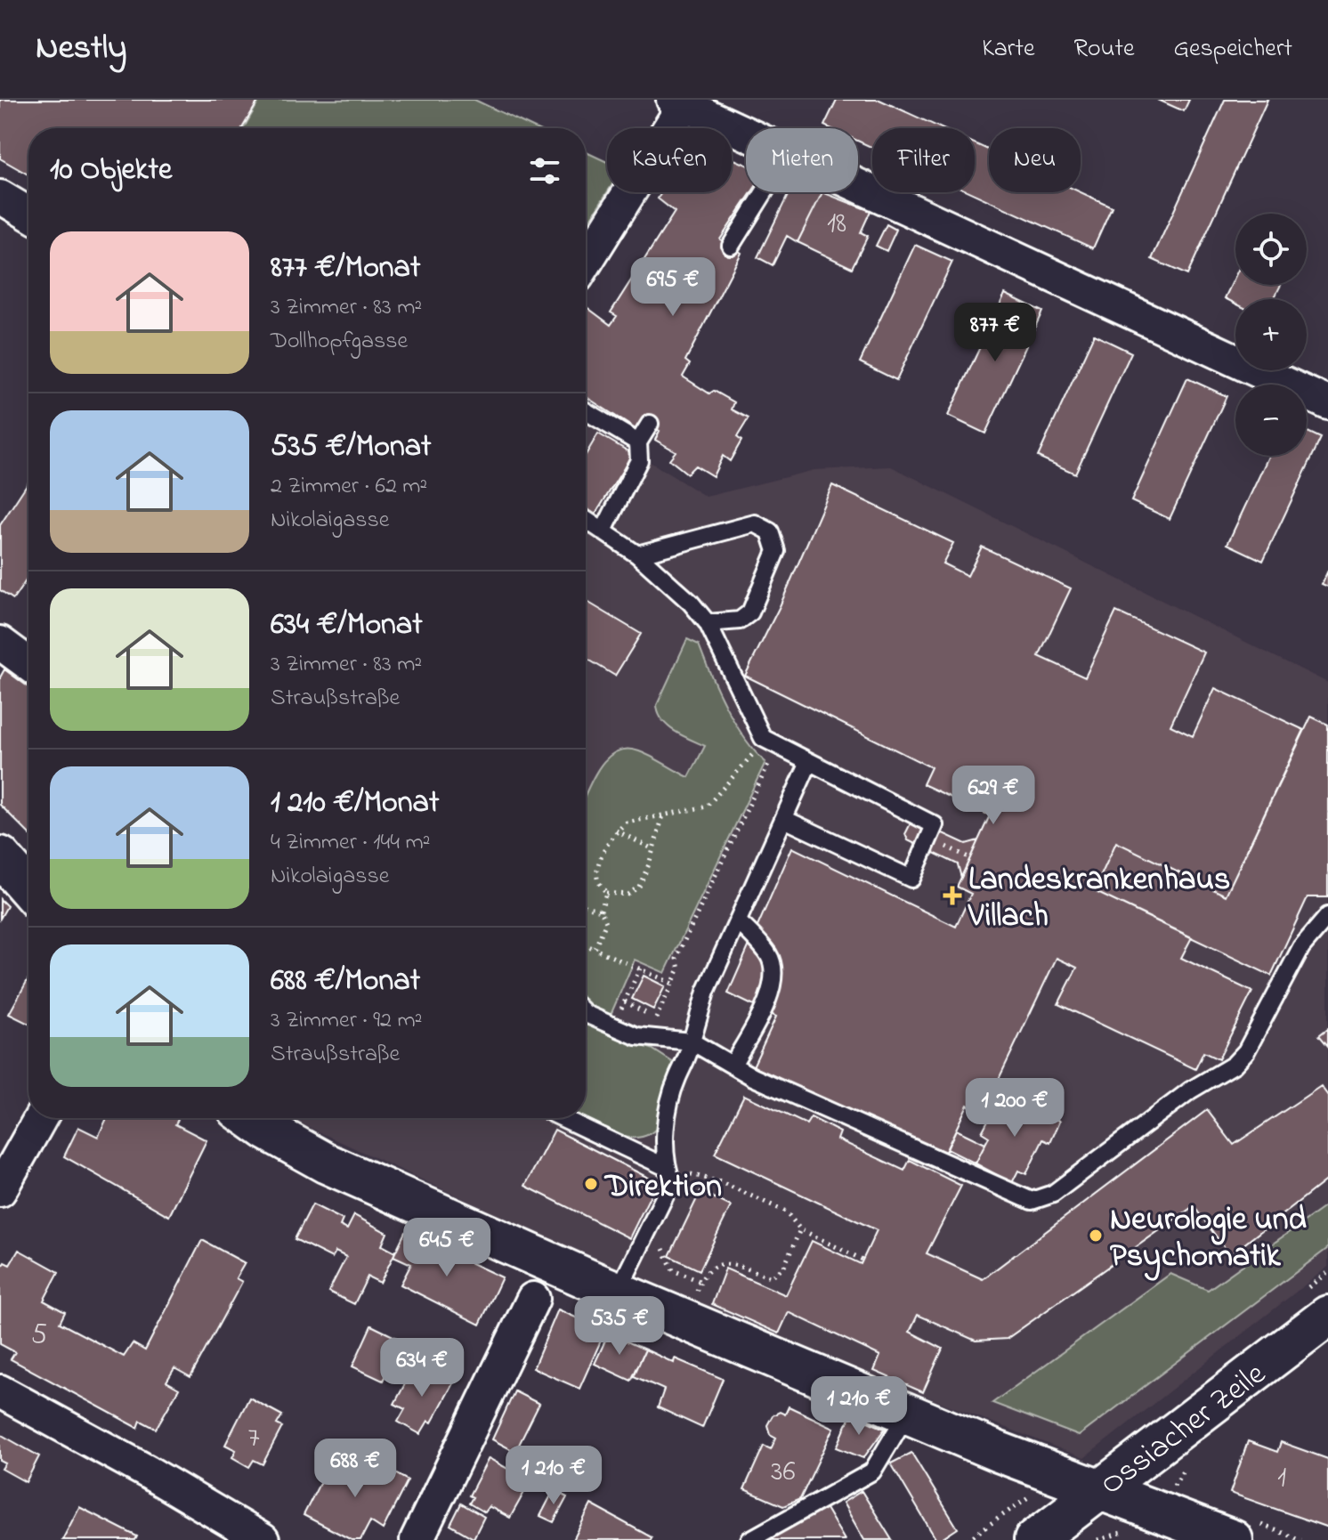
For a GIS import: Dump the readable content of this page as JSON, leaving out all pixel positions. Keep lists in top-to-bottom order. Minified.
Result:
{"streets":{"street":["Ossiacher Zeile"]},"places":{"health":["Landeskrankenhaus Villach"],"other":["Direktion","Neurologie und Psychomatik"]},"house_numbers":["18","5","7","36","1"],"page":{"header":"Nestly","nav":["Karte","Route","Gespeichert"],"chip":["Kaufen","Mieten","Filter","Neu"],"heading":"10 Objekte","map_buttons":["+","−"],"list":[{"name":"877 €/Monat","note":"3 Zimmer · 83 m² · Dollhopfgasse"},{"name":"535 €/Monat","note":"2 Zimmer · 62 m² · Nikolaigasse"},{"name":"634 €/Monat","note":"3 Zimmer · 83 m² · Straußstraße"},{"name":"1 210 €/Monat","note":"4 Zimmer · 144 m² · Nikolaigasse"},{"name":"688 €/Monat","note":"3 Zimmer · 92 m² · Straußstraße"}],"price":["695 €","877 €","629 €","1 200 €","645 €","535 €","634 €","1 210 €","688 €","1 210 €"]}}
